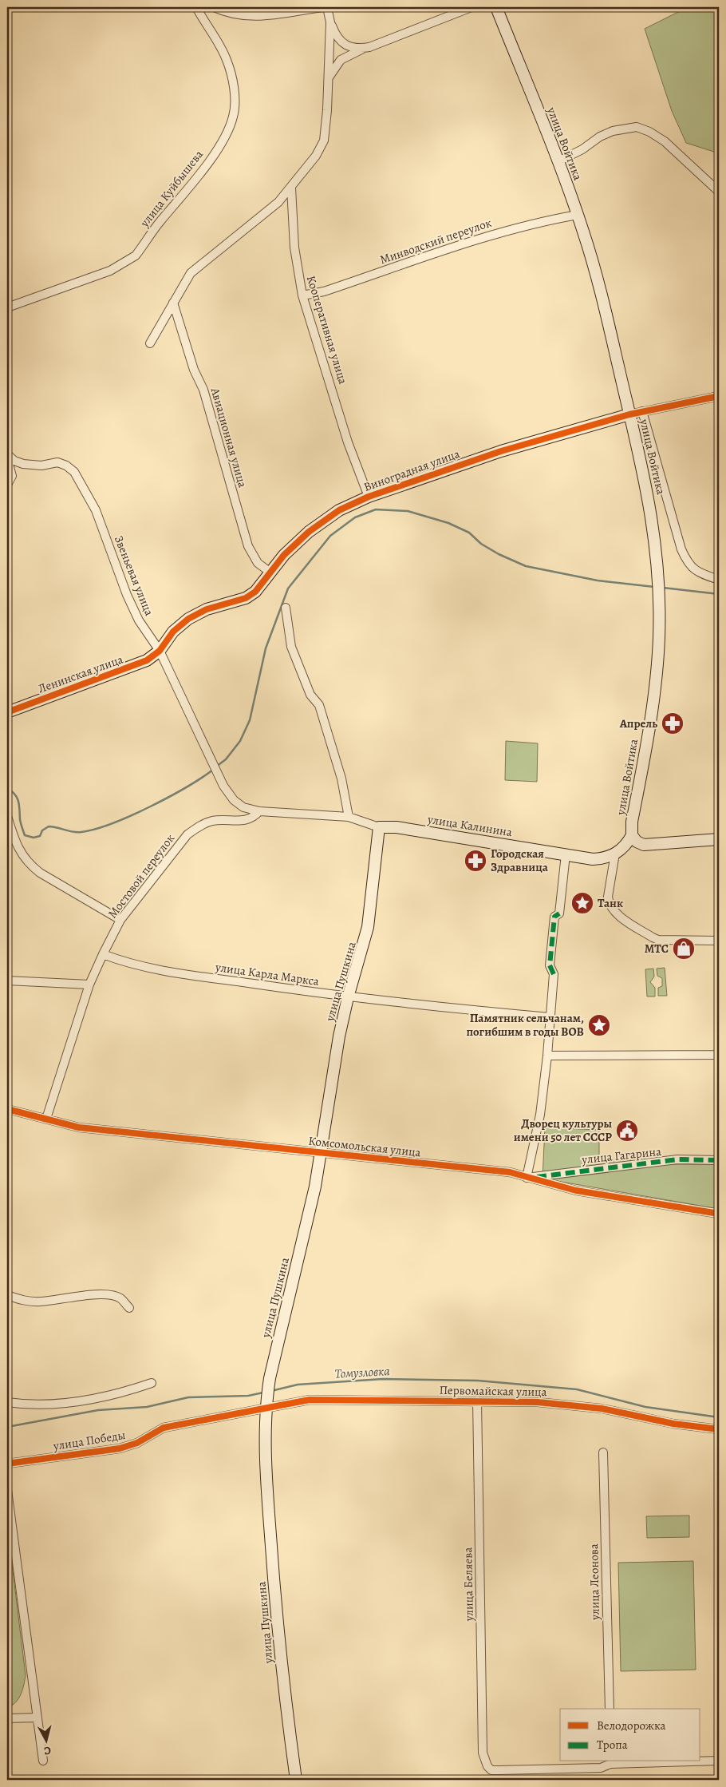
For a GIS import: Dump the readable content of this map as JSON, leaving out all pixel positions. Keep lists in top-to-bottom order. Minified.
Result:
{"streets":{"main road":["улица Войтика","Виноградная улица","Ленинская улица","улица Калинина","улица Пушкина"],"street":["улица Куйбышева","Минводский переулок","Кооперативная улица","Авиационная улица","Звеньевая улица","Мостовой переулок","улица Карла Маркса","Комсомольская улица","улица Гагарина","Первомайская улица","улица Победы","улица Леонова","улица Беляева"]},"crossings":[["улица Войтика","Минводский переулок"],["улица Войтика","Виноградная улица"],["улица Войтика","улица Калинина"],["Минводский переулок","Кооперативная улица"],["Кооперативная улица","Виноградная улица"],["Авиационная улица","Виноградная улица"],["Виноградная улица","Звеньевая улица"],["Виноградная улица","Ленинская улица"],["Звеньевая улица","Ленинская улица"],["Звеньевая улица","улица Калинина"],["улица Калинина","Мостовой переулок"],["улица Калинина","улица Пушкина"],["Мостовой переулок","улица Карла Маркса"],["Мостовой переулок","Комсомольская улица"],["улица Карла Маркса","улица Пушкина"],["улица Пушкина","Комсомольская улица"],["улица Пушкина","Первомайская улица"],["улица Пушкина","улица Победы"],["Комсомольская улица","улица Гагарина"],["Первомайская улица","улица Победы"],["Первомайская улица","улица Беляева"]],"water":["Томузловка"],"places":{"pharmacy":["Апрель","Городская Здравница"],"place":["Танк","Памятник сельчанам, погибшим в годы ВОВ"],"shop":["МТС"],"public building":["Дворец культуры имени 50 лет СССР"]},"legend":["Велодорожка","Тропа"],"north":"bottom"}
